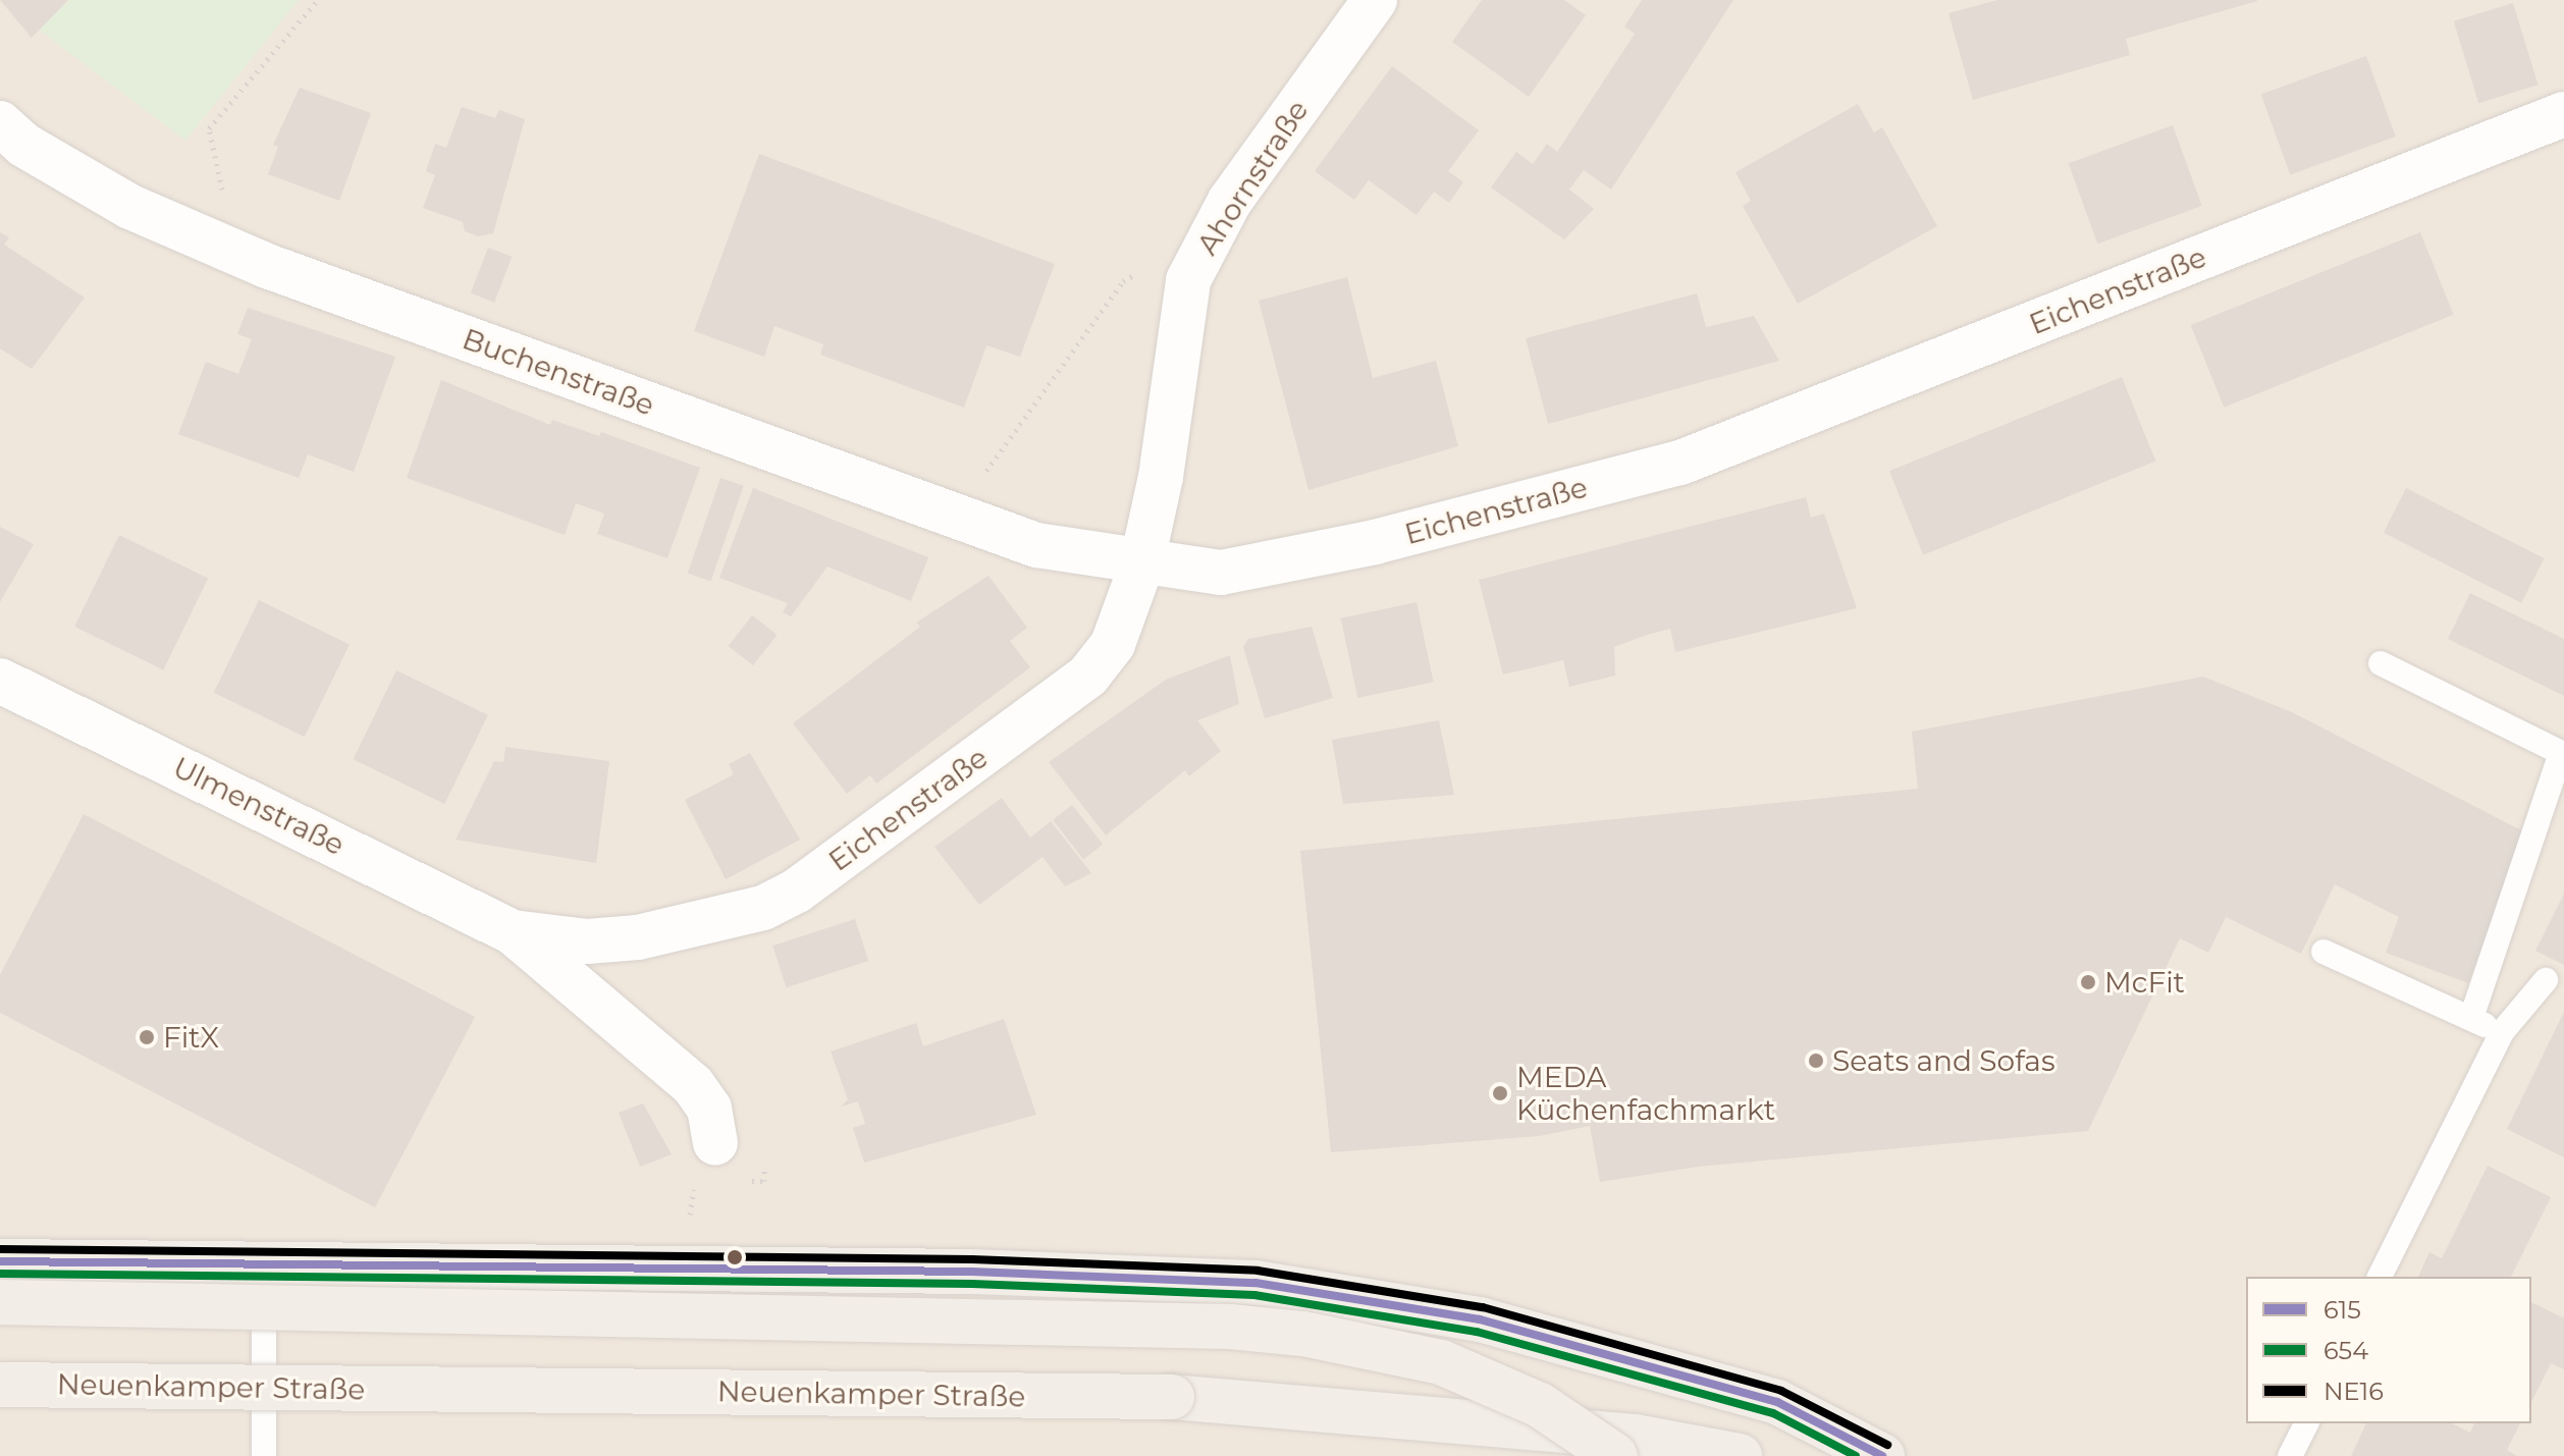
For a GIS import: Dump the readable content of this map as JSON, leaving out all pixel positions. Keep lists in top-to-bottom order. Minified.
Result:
{"streets":{"main road":["Neuenkamper Straße"],"street":["Ahornstraße","Eichenstraße","Buchenstraße","Ulmenstraße"]},"crossings":[["Ahornstraße","Eichenstraße"],["Ahornstraße","Buchenstraße"],["Eichenstraße","Buchenstraße"],["Eichenstraße","Ulmenstraße"]],"places":["McFit","FitX","Seats and Sofas","MEDA Küchenfachmarkt"],"lines":["transit line NE16","transit line 615","transit line 654"],"legend":["615","654","NE16"]}
